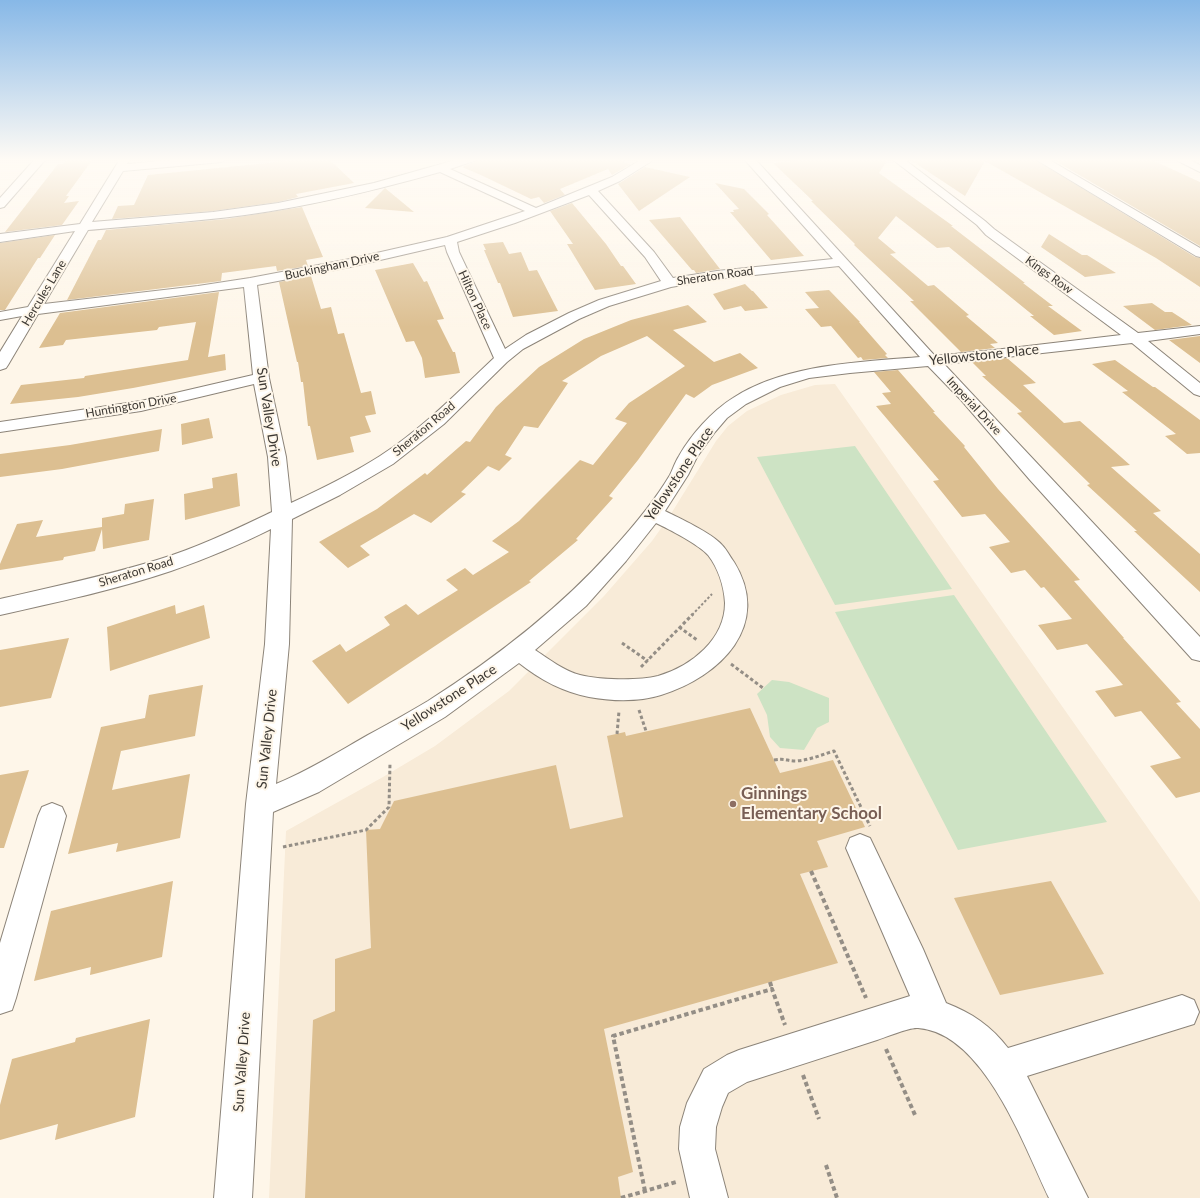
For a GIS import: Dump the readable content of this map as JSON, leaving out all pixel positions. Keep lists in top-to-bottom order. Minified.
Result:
{"streets":{"street":["Buckingham Drive","Kings Row","Sheraton Road","Hercules Lane","Hilton Place","Yellowstone Place","Huntington Drive","Imperial Drive","Sun Valley Drive"]},"crossings":[["Buckingham Drive","Hercules Lane"],["Buckingham Drive","Hilton Place"],["Buckingham Drive","Sun Valley Drive"],["Kings Row","Yellowstone Place"],["Sheraton Road","Hilton Place"],["Sheraton Road","Imperial Drive"],["Sheraton Road","Sun Valley Drive"],["Yellowstone Place","Imperial Drive"],["Yellowstone Place","Sun Valley Drive"],["Huntington Drive","Sun Valley Drive"]],"places":["Ginnings Elementary School"]}
